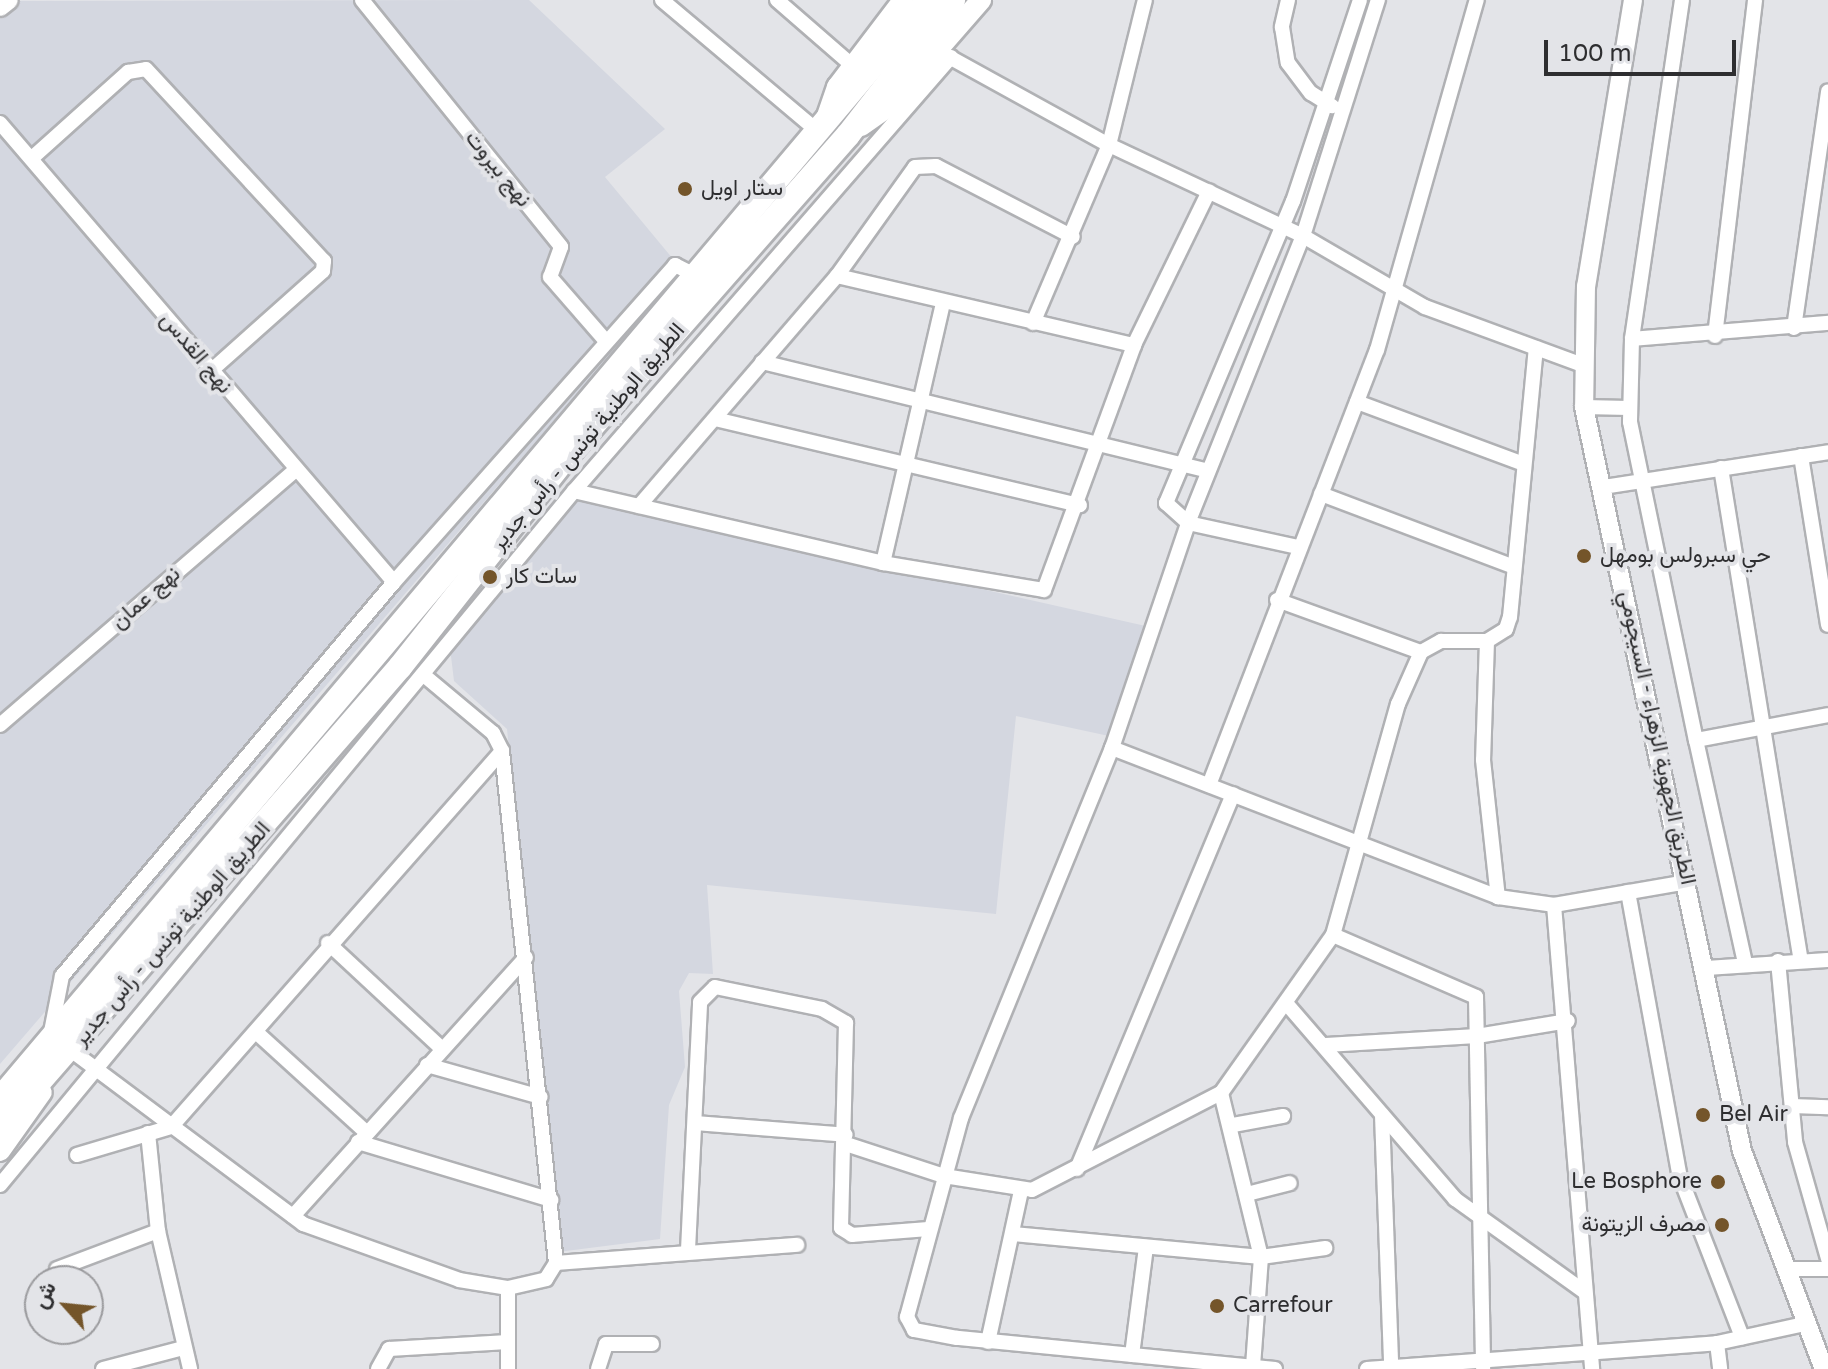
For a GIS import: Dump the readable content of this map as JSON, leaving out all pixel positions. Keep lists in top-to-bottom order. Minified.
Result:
{"streets":{"highway":["الطريق الوطنية تونس - رأس جدير"],"main road":["الطريق الجهوية الزهراء - السيجومي"],"street":["نهج بيروت","نهج القدس","نهج عمان"]},"crossings":[["نهج القدس","نهج عمان"]],"places":["ستار اويل","حي سبرولس بومهل","سات كار","Bel Air","Le Bosphore","مصرف الزيتونة","Carrefour"],"scale_bar":"100 m","north":"top left"}
